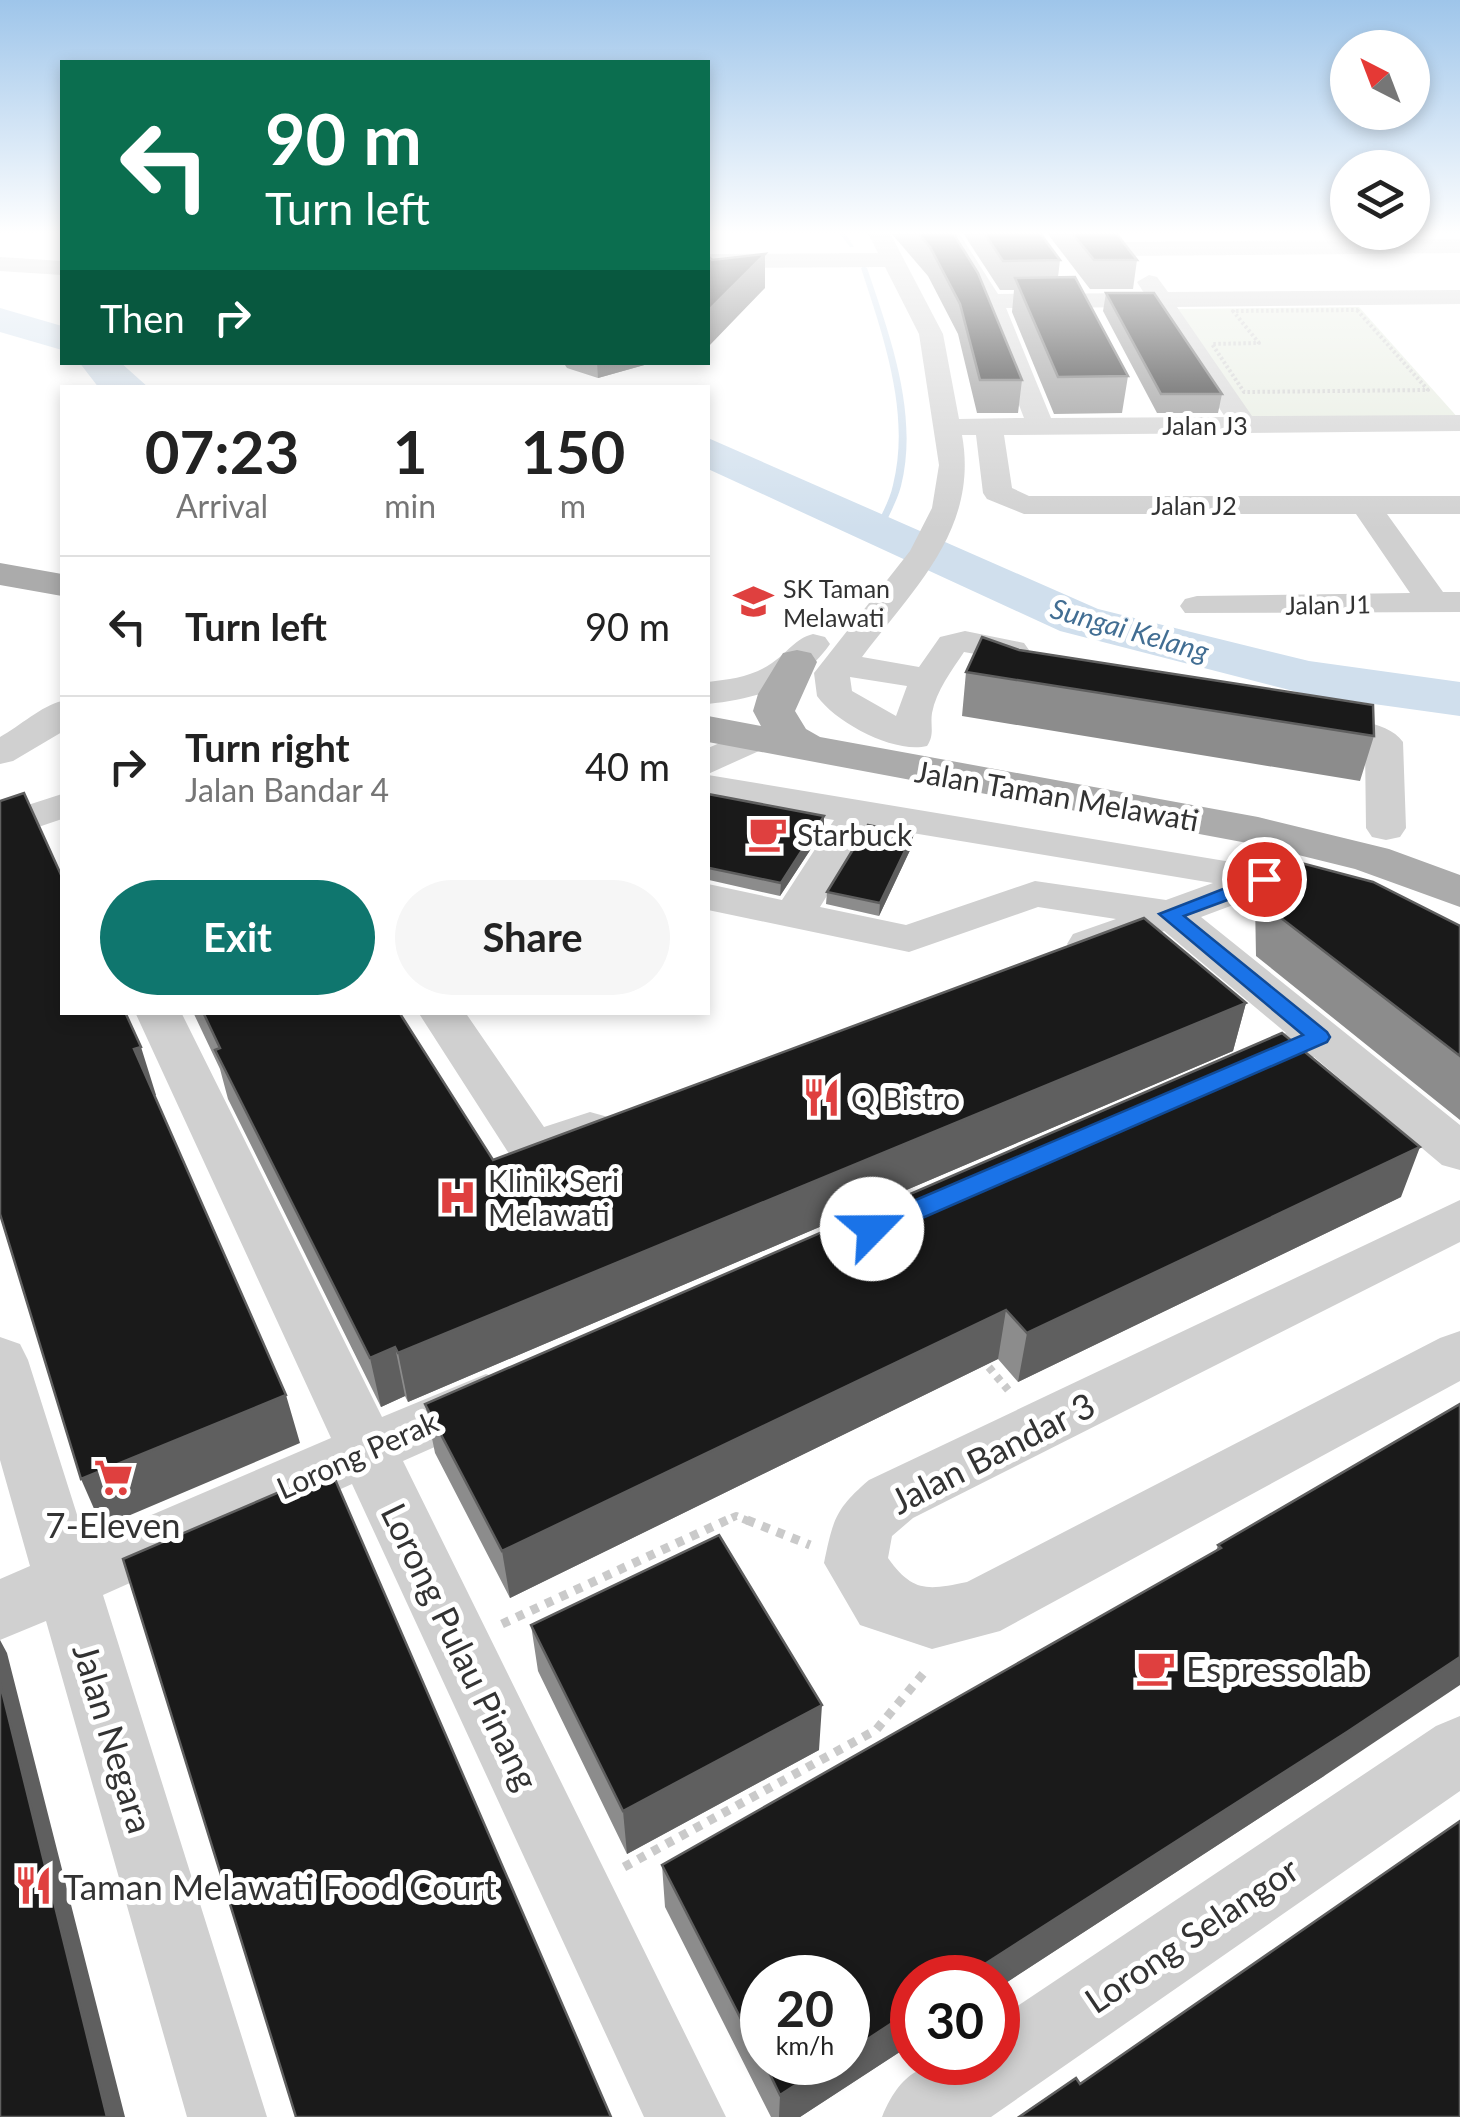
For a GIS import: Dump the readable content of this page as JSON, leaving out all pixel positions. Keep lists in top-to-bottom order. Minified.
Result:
{"streets":{"main road":["Jalan Taman Melawati"],"street":["Jalan J3","Jalan J2","Jalan J1","Jalan Bandar 3","Lorong Perak","Lorong Pulau Pinang","Jalan Negara","Lorong Selangor"]},"crossings":[["Jalan J3","Jalan J2"],["Lorong Perak","Lorong Pulau Pinang"],["Lorong Perak","Jalan Negara"]],"water":["Sungai Kelang"],"places":{"school or university":["SK Taman Melawati"],"cafe":["Starbuck","Espressolab"],"restaurant":["Q Bistro","Taman Melawati Food Court"],"hospital":["Klinik Seri Melawati"],"supermarket":["7-Eleven"]},"north":"top left","page":{"turn":["90 m","Turn left"],"then":"Then","eta":["07:23","Arrival","1","min","150","m"],"list":[{"name":"Turn left","value":"90 m"},{"name":"Turn right","note":"Jalan Bandar 4","value":"40 m"}],"buttons":["Exit","Share"],"speed":"20 km/h","limit":"30"}}
